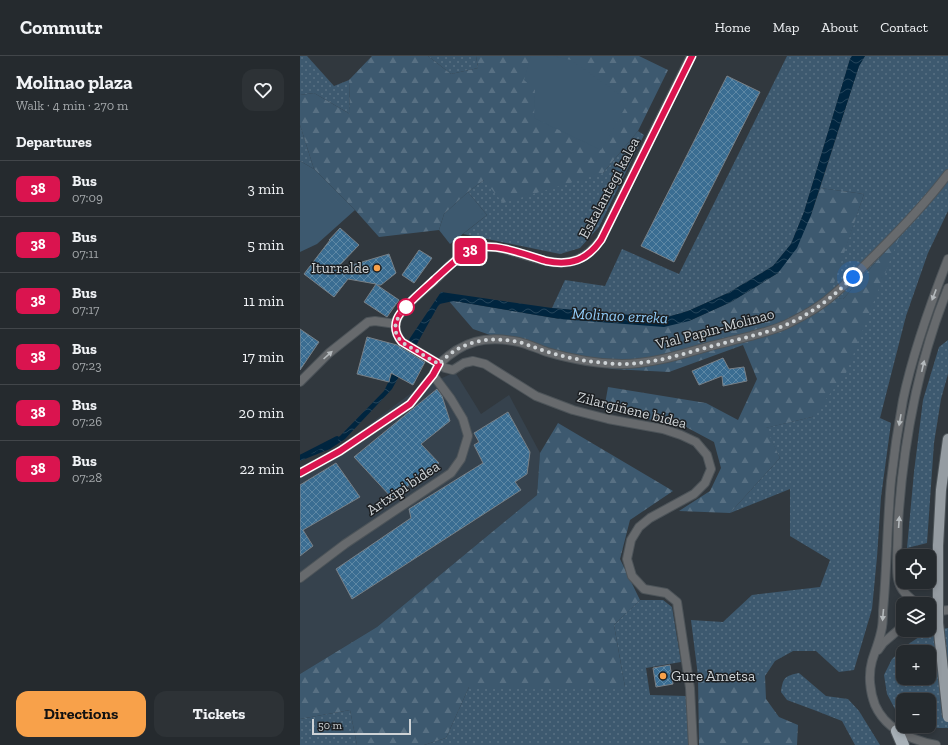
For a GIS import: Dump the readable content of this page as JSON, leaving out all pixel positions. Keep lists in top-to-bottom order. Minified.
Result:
{"streets":{"street":["Eskalantegi kalea","Vial Papin-Molinao","Zilargiñene bidea","Artxipi bidea"]},"crossings":[["Vial Papin-Molinao","Zilargiñene bidea"]],"water":["Molinao erreka"],"places":["Iturralde","Gure Ametsa"],"lines":["bus line 38"],"scale_bar":"50 m","page":{"header":"Commutr","nav":["Home","Map","About","Contact"],"heading":[["Molinao plaza","Walk · 4 min · 270 m"],"Departures"],"on_map":"38","list":[{"mark":"38","name":"Bus","note":"07:09","value":"3 min"},{"mark":"38","name":"Bus","note":"07:11","value":"5 min"},{"mark":"38","name":"Bus","note":"07:17","value":"11 min"},{"mark":"38","name":"Bus","note":"07:23","value":"17 min"},{"mark":"38","name":"Bus","note":"07:26","value":"20 min"},{"mark":"38","name":"Bus","note":"07:28","value":"22 min"}],"map_buttons":["+","−"],"buttons":["Directions","Tickets"],"scale":"50 m"}}
